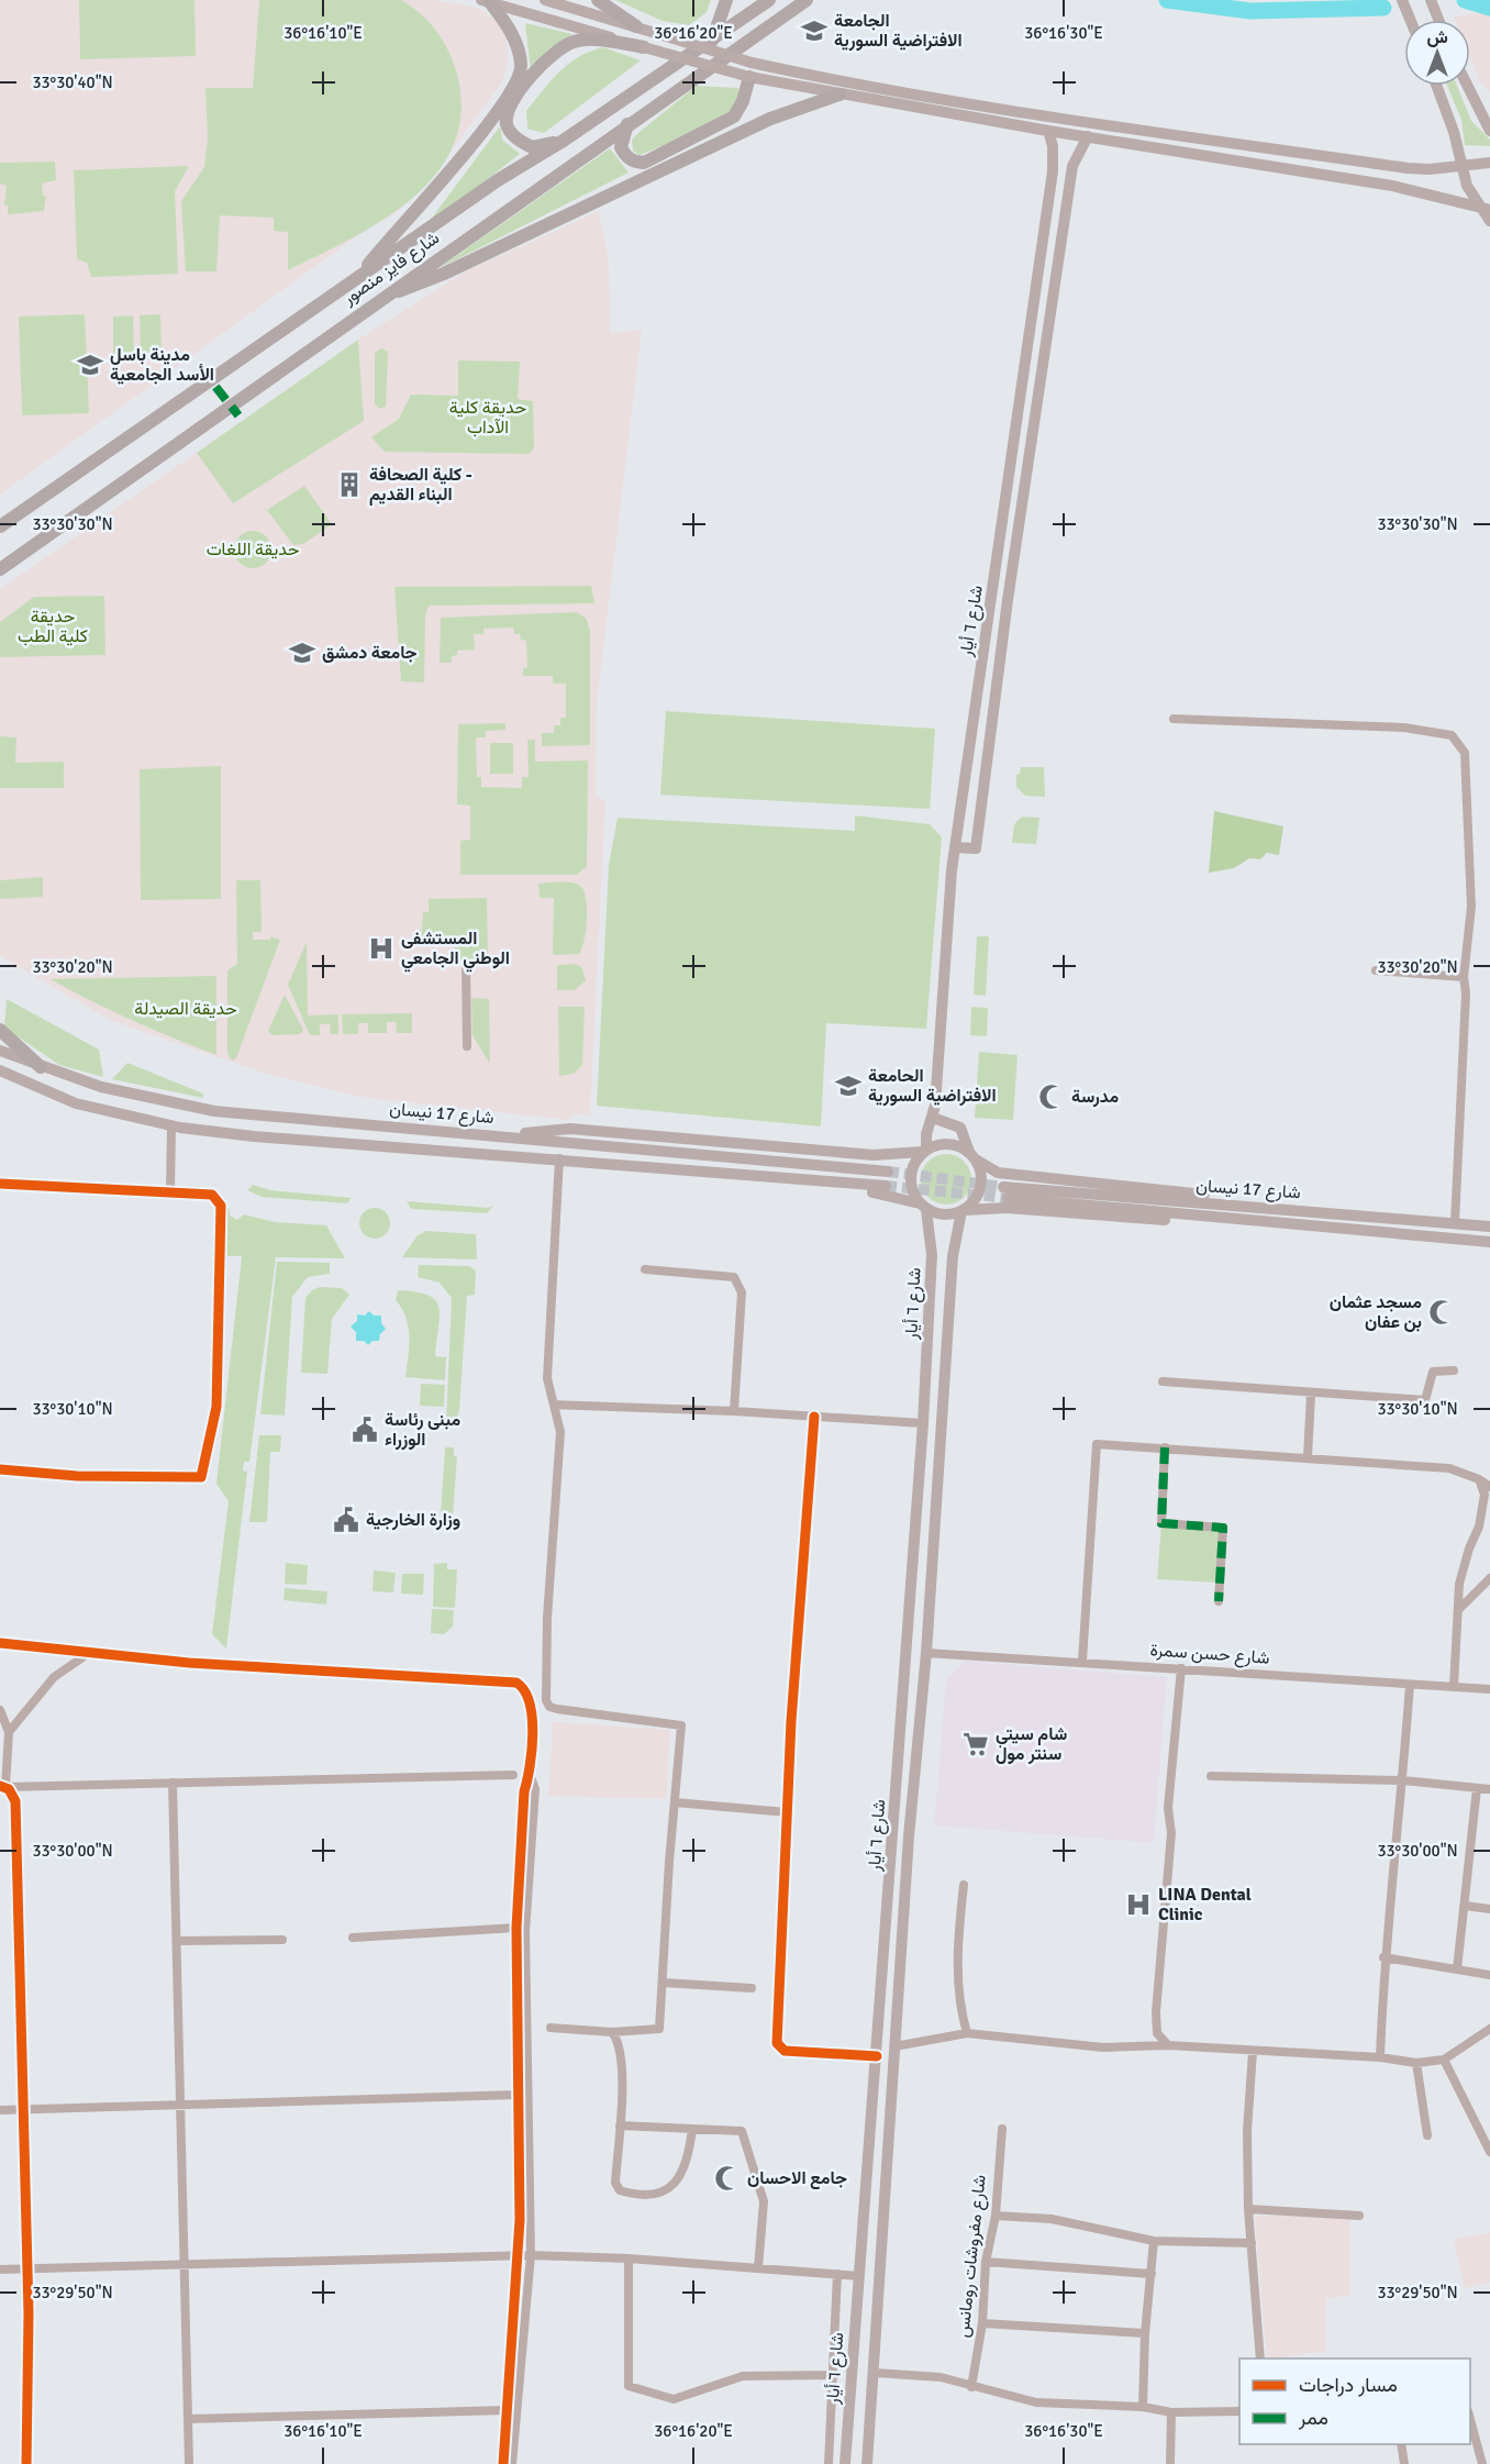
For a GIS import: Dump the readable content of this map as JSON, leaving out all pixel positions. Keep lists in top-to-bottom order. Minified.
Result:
{"streets":{"highway":["شارع فايز منصور"],"main road":["شارع ٦ أيار","شارع 17 نيسان"],"street":["شارع حسن سمرة","شارع مفروشات رومانس"]},"crossings":[["شارع ٦ أيار","شارع حسن سمرة"]],"parks":["حديقة كلية الآداب","حديقة اللغات","حديقة كلية الطب","حديقة الصيدلة"],"places":{"school or university":["الجامعة الافتراضية السورية","مدينة باسل الأسد الجامعية","جامعة دمشق","الحامعة الافتراضية السورية"],"building":["كلية الصحافة - البناء القديم"],"hospital":["المستشفى الوطني الجامعي","LINA Dental Clinic"],"mosque":["مدرسة","مسجد عثمان بن عفان","جامع الاحسان"],"public building":["مبنى رئاسة الوزراء","وزارة الخارجية"],"supermarket":["شام سيتي سنتر مول"]},"legend":["مسار دراجات","ممر"],"north":"top","coordinates":["36°16'10\"E","36°16'20\"E","36°16'30\"E","33°30'40\"N","33°30'30\"N","33°30'20\"N","33°30'10\"N","33°30'00\"N","33°29'50\"N"]}
